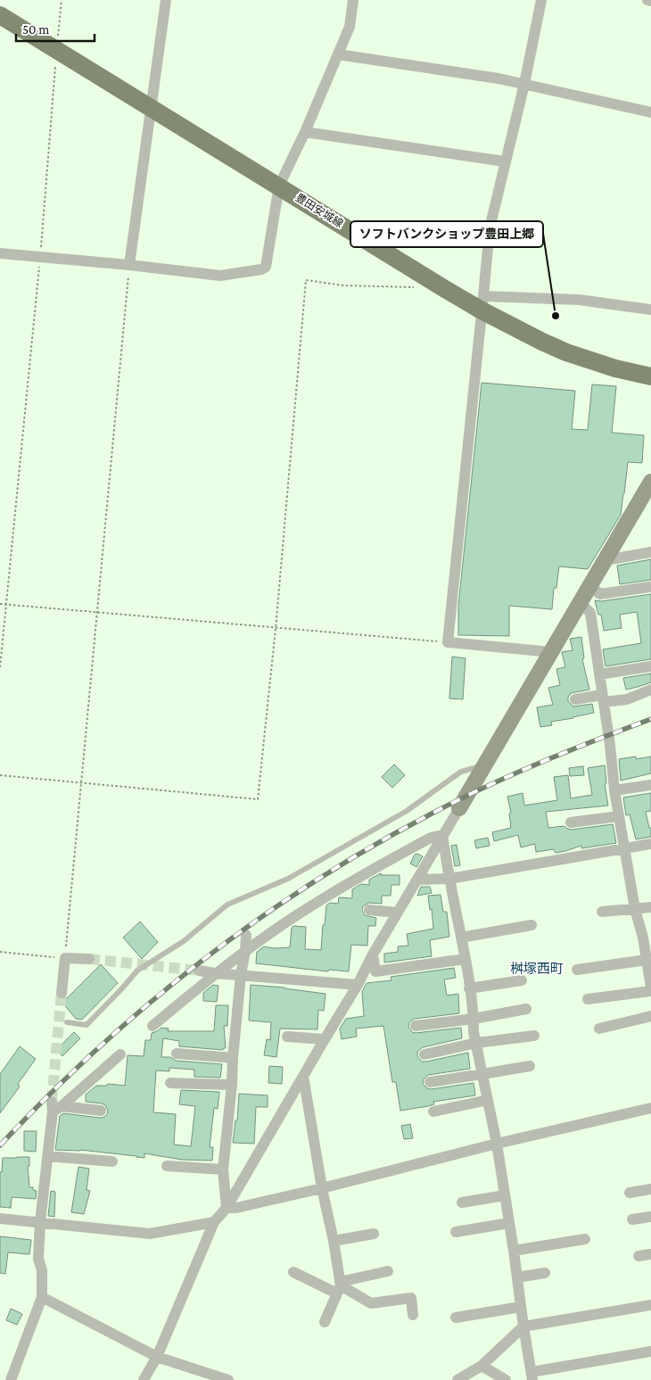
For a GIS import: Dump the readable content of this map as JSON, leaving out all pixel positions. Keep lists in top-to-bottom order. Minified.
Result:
{"streets":{"main road":["豊田安城線"]},"districts":["桝塚西町"],"places":["ソフトバンクショップ豊田上郷"],"scale_bar":"50 m"}
